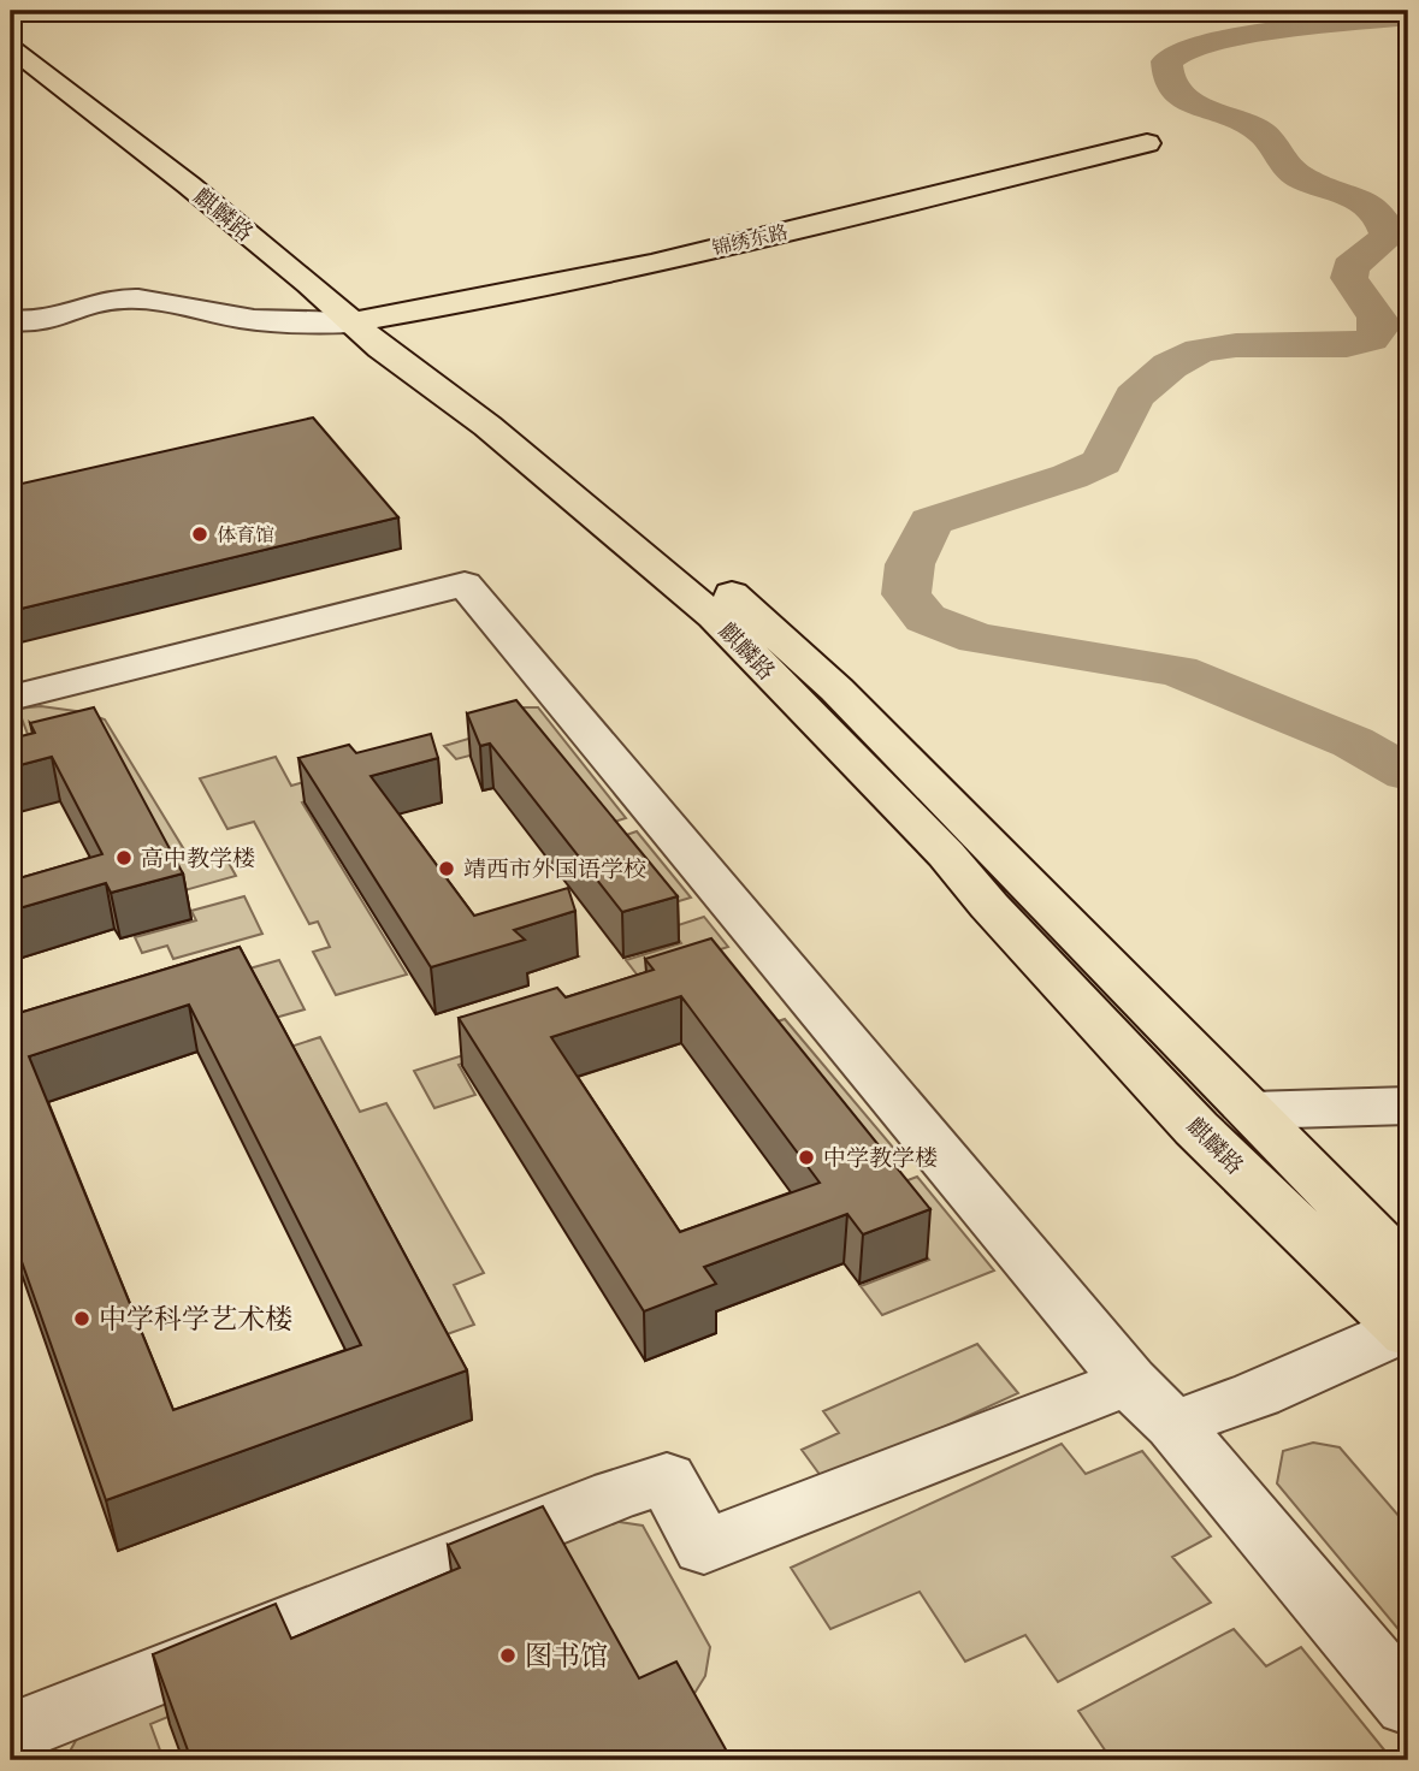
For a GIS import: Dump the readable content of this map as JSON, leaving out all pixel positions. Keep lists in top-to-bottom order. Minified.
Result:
{"streets":{"main road":["麒麟路","锦绣东路"]},"crossings":[["麒麟路","锦绣东路"]],"places":["体育馆","高中教学楼","靖西市外国语学校","中学教学楼","中学科学艺术楼","图书馆"]}
